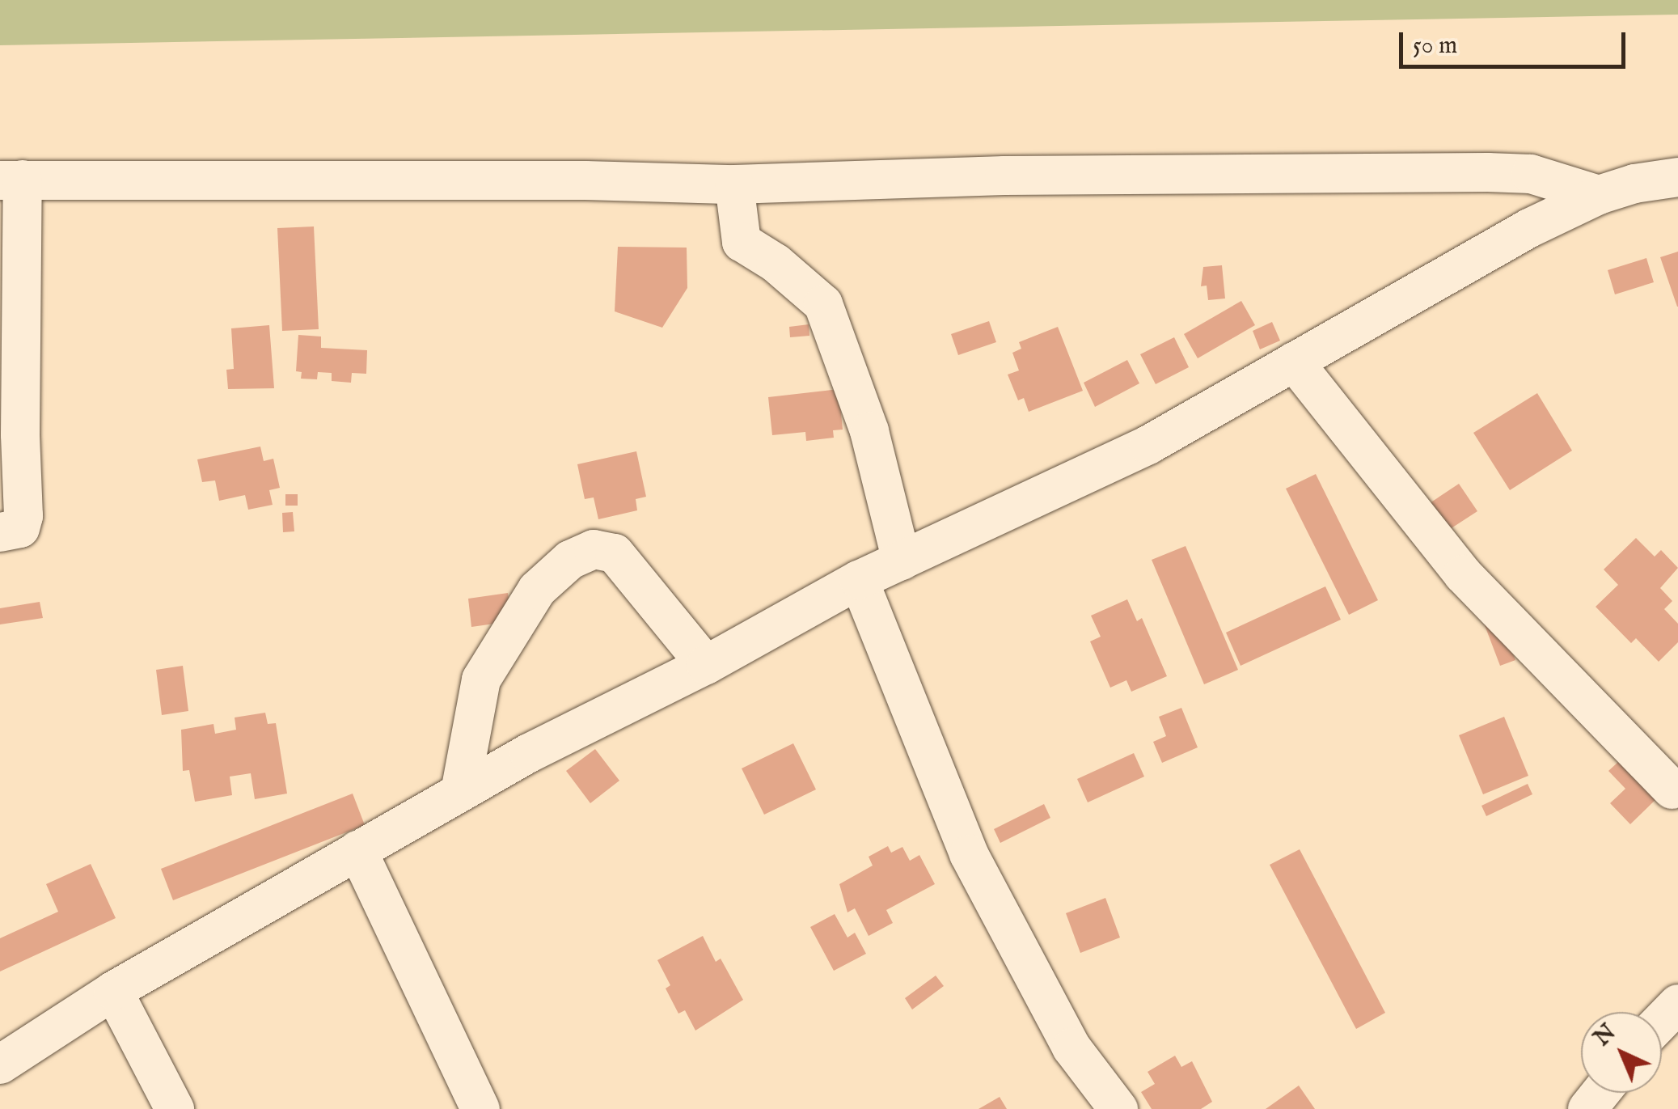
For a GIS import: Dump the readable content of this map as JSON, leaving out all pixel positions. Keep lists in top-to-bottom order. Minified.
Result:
{"scale_bar":"50 m","north":"top left"}
